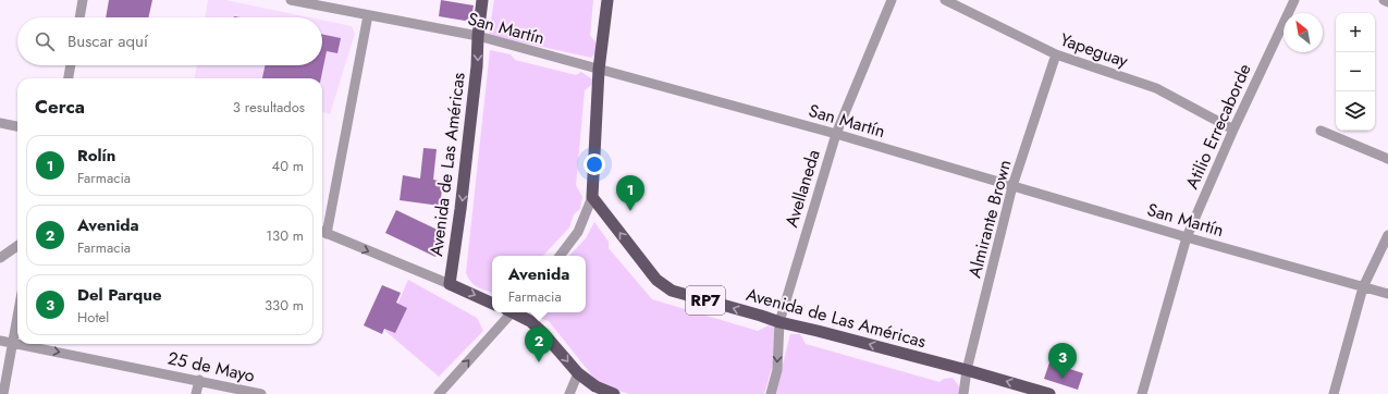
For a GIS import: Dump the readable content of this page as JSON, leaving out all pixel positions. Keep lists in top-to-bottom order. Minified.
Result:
{"streets":{"main road":["Avenida de Las Américas","RP7"],"street":["San Martín","Yapeguay","Atilio Errecaborde","Avellaneda","Almirante Brown","25 de Mayo"]},"crossings":[["San Martín","Atilio Errecaborde"],["San Martín","Avenida de Las Américas"],["San Martín","Avellaneda"],["San Martín","Almirante Brown"],["Yapeguay","Atilio Errecaborde"],["Yapeguay","Almirante Brown"],["Avenida de Las Américas","Avellaneda"],["Avenida de Las Américas","Almirante Brown"]],"one_way":["25 de Mayo"],"north":"top left","page":{"map_buttons":["+","−"],"search":"Buscar aquí","heading":["Cerca","3 resultados"],"list":[{"mark":"1","name":"Rolín","note":"Farmacia","value":"40 m"},{"mark":"2","name":"Avenida","note":"Farmacia","value":"130 m"},{"mark":"3","name":"Del Parque","note":"Hotel","value":"330 m"}],"pins":["1","2","3"],"popup":["Avenida","Farmacia"]}}
